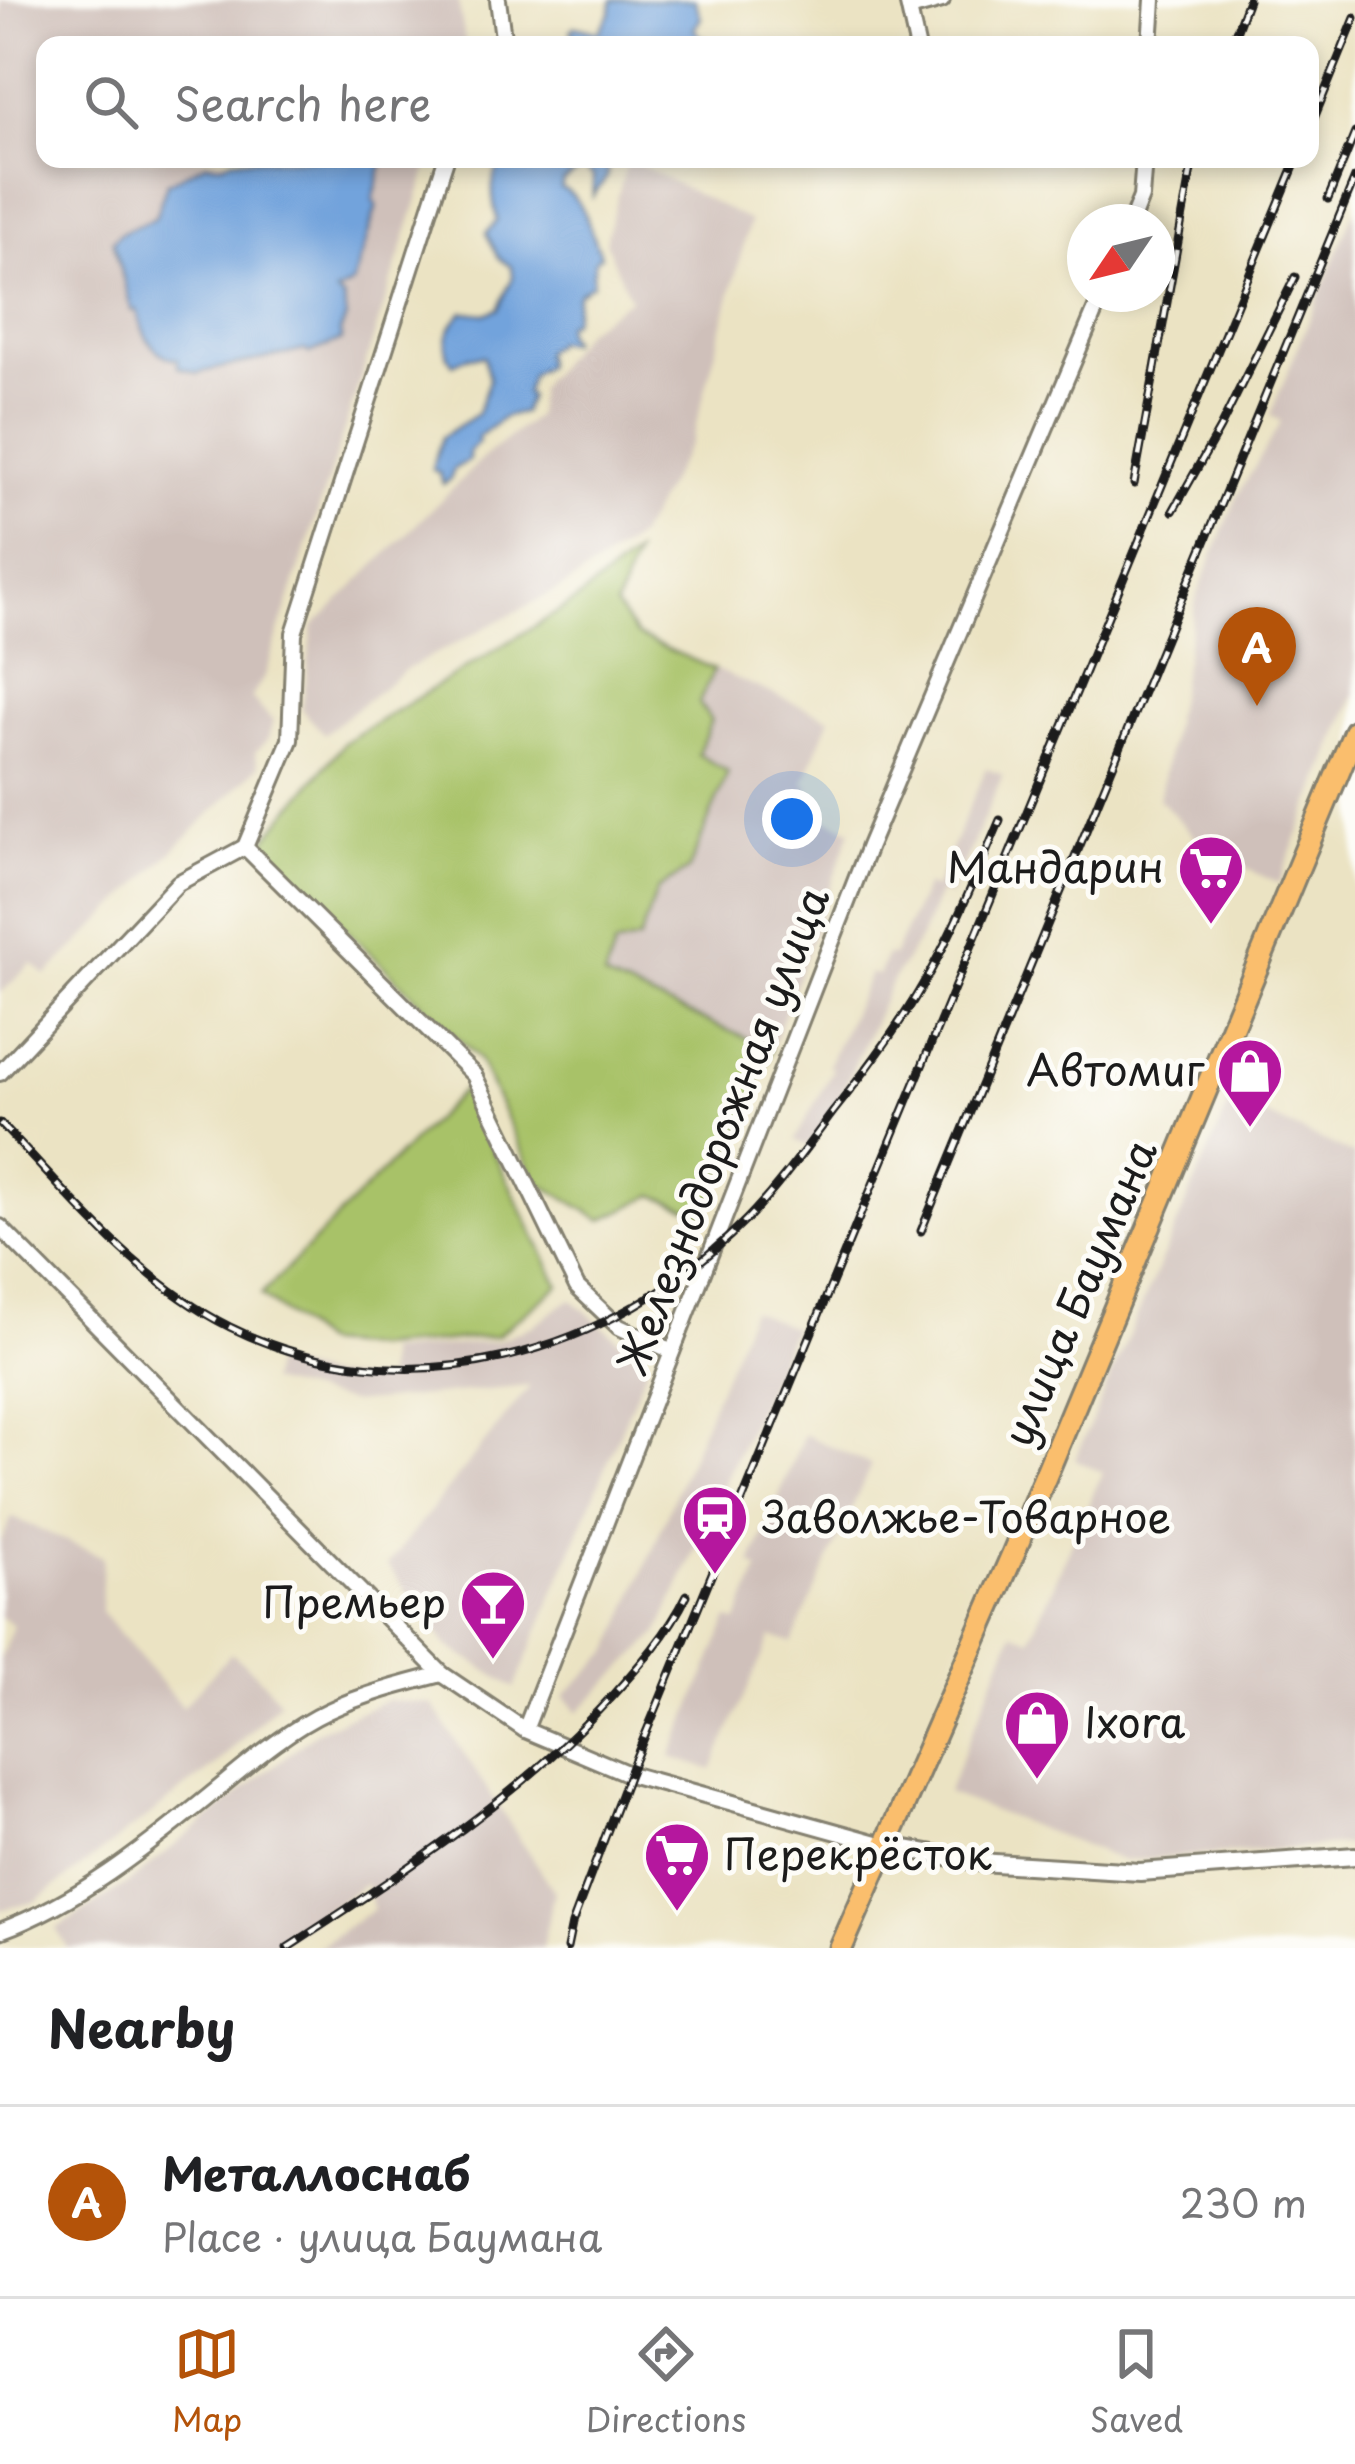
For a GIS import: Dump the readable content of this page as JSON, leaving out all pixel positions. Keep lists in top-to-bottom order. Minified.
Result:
{"streets":{"main road":["улица Баумана"],"street":["Железнодорожная улица"]},"places":{"supermarket":["Мандарин","Перекрёсток"],"shop":["Автомиг","Ixora"],"station":["Заволжье-Товарное"],"bar":["Премьер"]},"north":"bottom left","page":{"search":"Search here","pins":"A","heading":"Nearby","list":[{"mark":"A","name":"Металлоснаб","note":"Place · улица Баумана","value":"230 m"}],"nav":["Map","Directions","Saved"]}}
